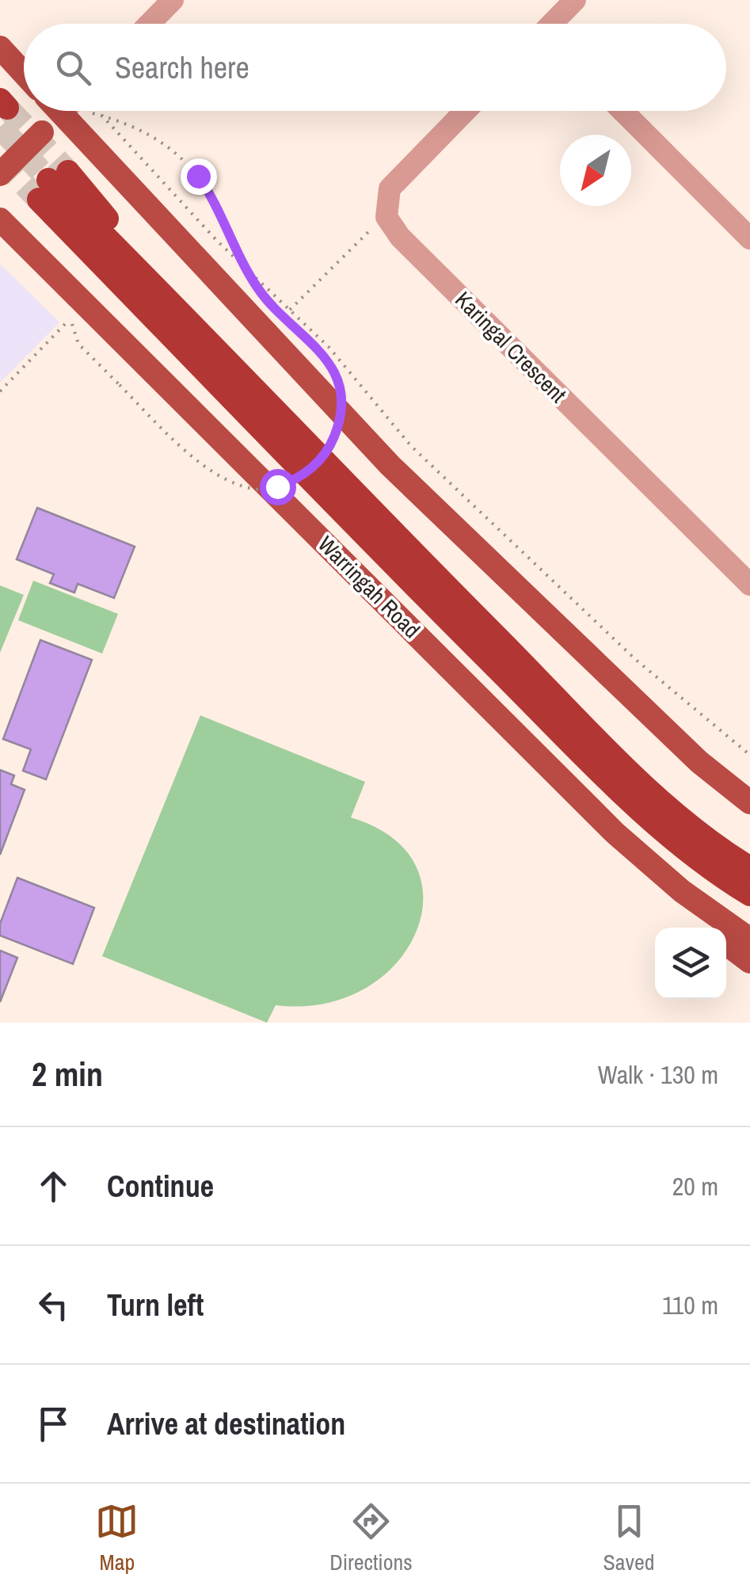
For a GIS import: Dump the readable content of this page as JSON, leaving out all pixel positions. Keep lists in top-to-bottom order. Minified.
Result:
{"streets":{"highway":["Warringah Road"],"street":["Karingal Crescent"]},"north":"bottom left","page":{"search":"Search here","heading":["2 min","Walk · 130 m"],"list":[["Continue","20 m"],["Turn left","110 m"],"Arrive at destination"],"nav":["Map","Directions","Saved"]}}
